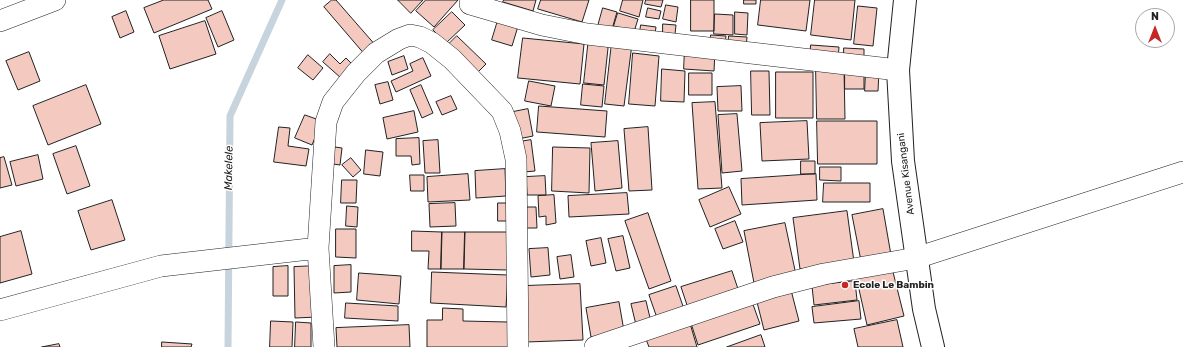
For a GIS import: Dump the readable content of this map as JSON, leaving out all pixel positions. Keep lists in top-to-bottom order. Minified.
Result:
{"streets":{"street":["Avenue Kisangani"]},"water":["Makelele"],"places":["Ecole Le Bambin"],"north":"top"}
